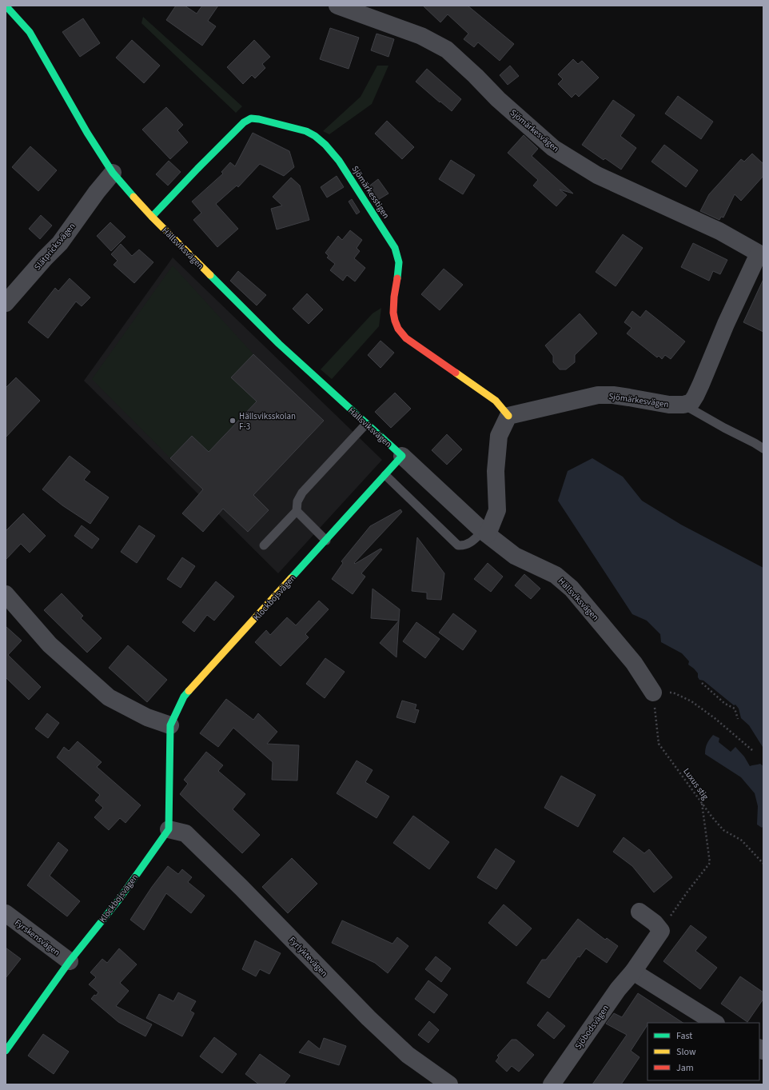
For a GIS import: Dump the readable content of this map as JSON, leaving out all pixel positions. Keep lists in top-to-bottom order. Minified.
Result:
{"streets":{"street":["Sjömärkesvägen","Sjömärkesstigen","Slätpricksvägen","Hällsviksvägen","Klockbojsvägen","Fyrskensvägen","Fyrlyktevägen","Sjöbodsvägen"],"path":["Luxus stig"]},"crossings":[["Sjömärkesvägen","Sjömärkesstigen"],["Sjömärkesstigen","Hällsviksvägen"],["Slätpricksvägen","Hällsviksvägen"],["Hällsviksvägen","Luxus stig"],["Klockbojsvägen","Fyrskensvägen"],["Klockbojsvägen","Fyrlyktevägen"]],"places":["Hällsviksskolan F-3"],"legend":["Fast","Slow","Jam"]}
